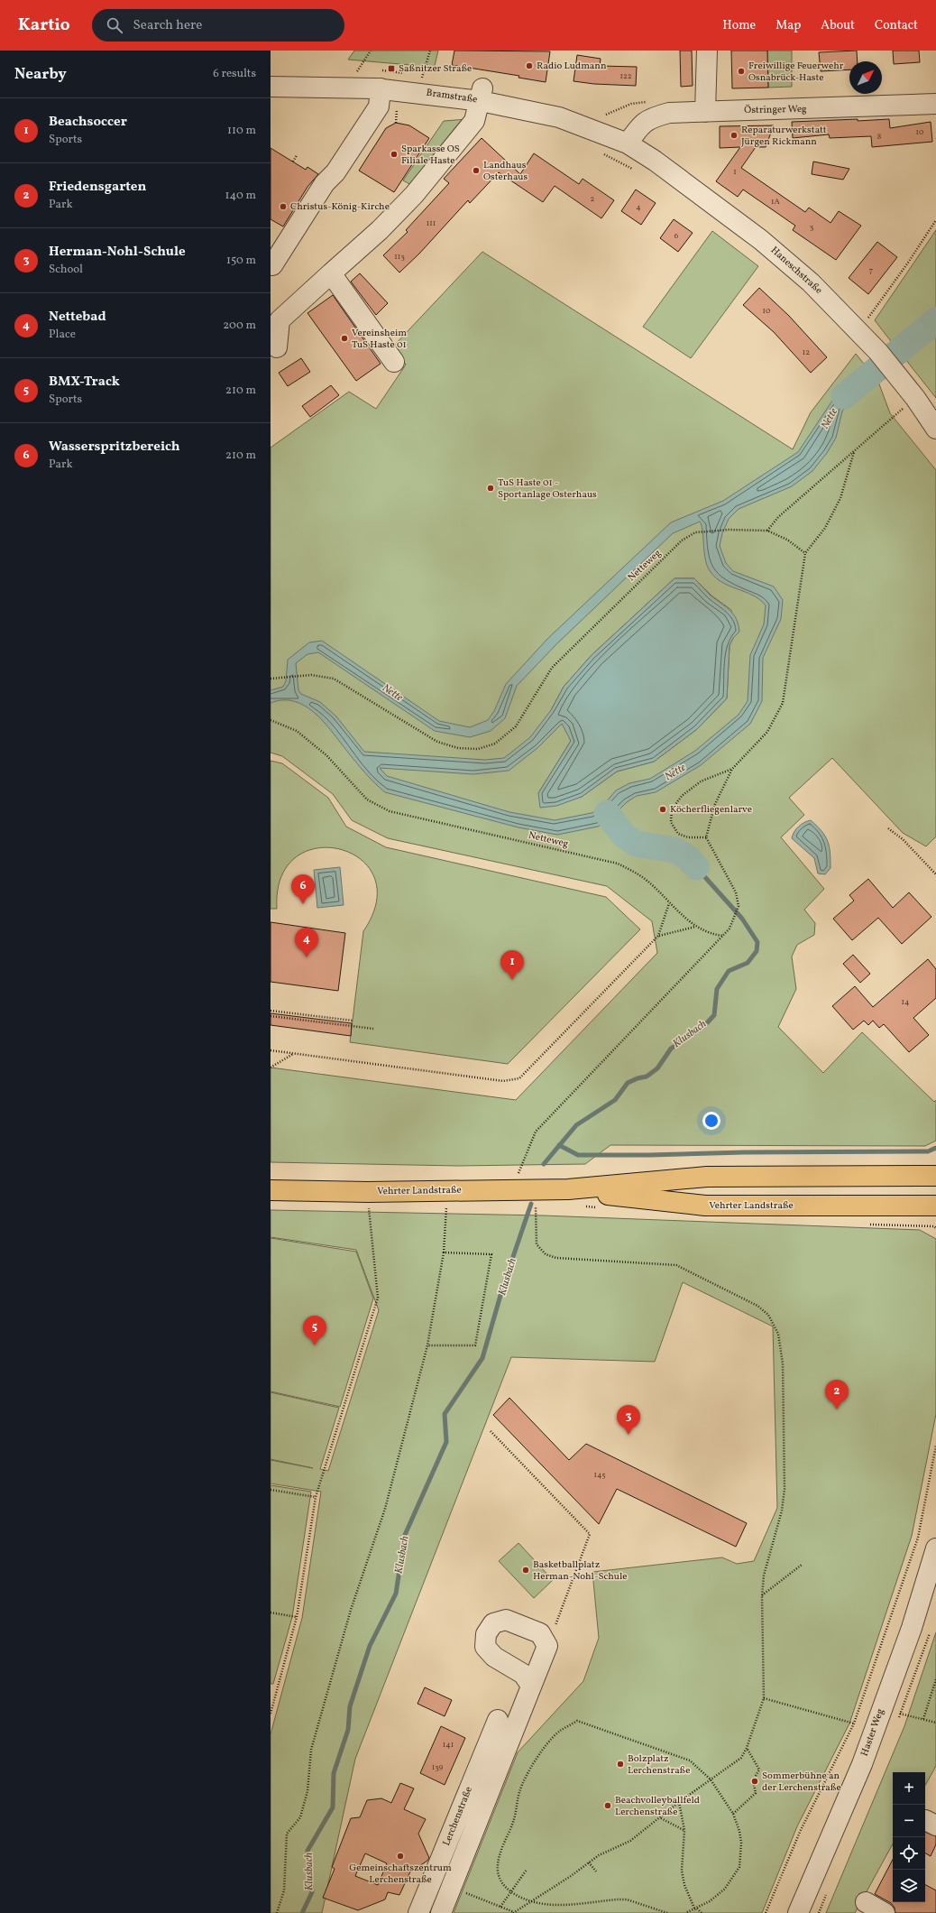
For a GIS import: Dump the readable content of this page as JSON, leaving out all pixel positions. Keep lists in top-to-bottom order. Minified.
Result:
{"streets":{"main road":["Vehrter Landstraße"],"street":["Bramstraße","Östringer Weg","Haneschstraße","Haster Weg","Lerchenstraße"],"path":["Netteweg"]},"crossings":[["Bramstraße","Östringer Weg"],["Bramstraße","Haneschstraße"],["Östringer Weg","Haneschstraße"]],"water":["Nette","Klusbach"],"places":{"other":["Radio Ludmann","Freiwillige Feuerwehr Osnabrück-Haste","Reparaturwerkstatt Jürgen Rickmann","Sparkasse OS Filiale Haste","Landhaus Osterhaus","Christus-König-Kirche","Vereinsheim TuS Haste 01","TuS Haste 01 - Sportanlage Osterhaus","Köcherfliegenlarve","Basketballplatz Herman-Nohl-Schule","Bolzplatz Lerchenstraße","Sommerbühne an der Lerchenstraße","Beachvolleyballfeld Lerchenstraße","Gemeinschaftszentrum Lerchenstraße"],"transit":["Saßnitzer Straße"]},"house_numbers":["122","10","8","1","2","1A","4","111","3","6","113","7","10","12","14","145","141","139"],"north":"top right","page":{"header":"Kartio","search":"Search here","nav":["Home","Map","About","Contact"],"heading":["Nearby","6 results"],"list":[{"mark":"1","name":"Beachsoccer","note":"Sports","value":"110 m"},{"mark":"2","name":"Friedensgarten","note":"Park","value":"140 m"},{"mark":"3","name":"Herman-Nohl-Schule","note":"School","value":"150 m"},{"mark":"4","name":"Nettebad","note":"Place","value":"200 m"},{"mark":"5","name":"BMX-Track","note":"Sports","value":"210 m"},{"mark":"6","name":"Wasserspritzbereich","note":"Park","value":"210 m"}],"pins":["6","4","1","5","2","3"],"map_buttons":["+","−"]}}
